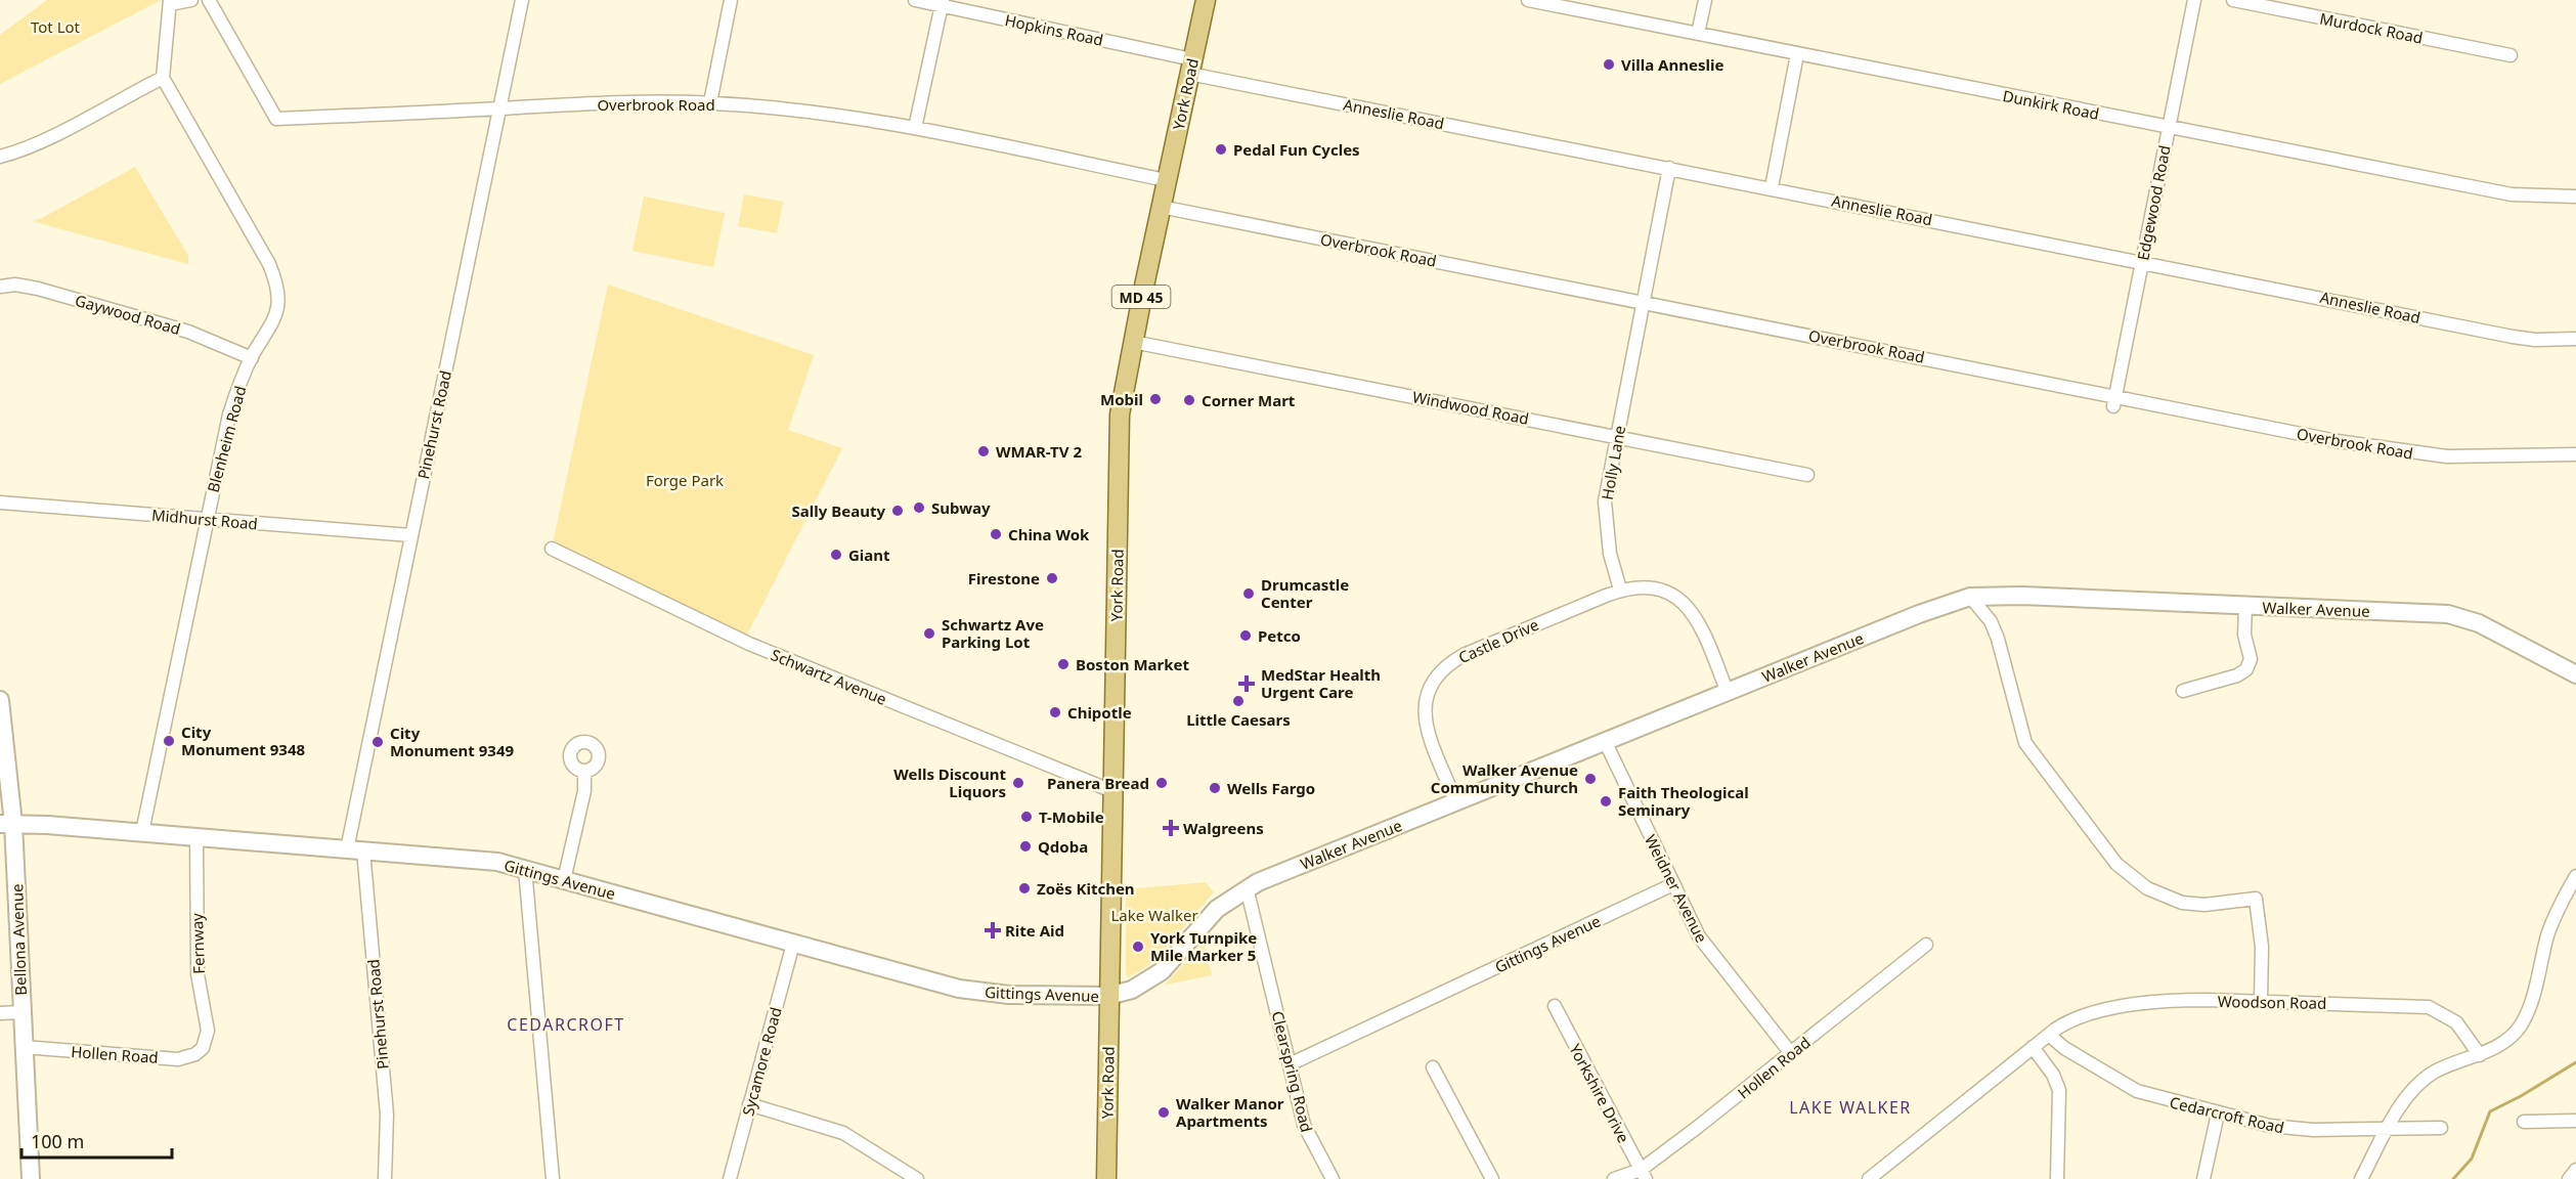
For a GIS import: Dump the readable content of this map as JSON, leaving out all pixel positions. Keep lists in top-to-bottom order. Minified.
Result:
{"streets":{"main road":["York Road","MD 45"],"street":["Murdock Road","Hopkins Road","Overbrook Road","Dunkirk Road","Anneslie Road","Edgewood Road","Gaywood Road","Windwood Road","Pinehurst Road","Blenheim Road","Holly Lane","Midhurst Road","Walker Avenue","Castle Drive","Schwartz Avenue","Gittings Avenue","Weidner Avenue","Bellona Avenue","Fernway","Woodson Road","Hollen Road","Sycamore Road","Clearspring Road","Yorkshire Drive","Cedarcroft Road"]},"crossings":[["Hopkins Road","York Road"],["Hopkins Road","Anneslie Road"],["York Road","Overbrook Road"],["York Road","Anneslie Road"],["York Road","Windwood Road"],["York Road","Walker Avenue"],["York Road","Schwartz Avenue"],["York Road","Gittings Avenue"],["Overbrook Road","Edgewood Road"],["Overbrook Road","Pinehurst Road"],["Overbrook Road","Holly Lane"],["Dunkirk Road","Edgewood Road"],["Anneslie Road","Edgewood Road"],["Anneslie Road","Holly Lane"],["Gaywood Road","Blenheim Road"],["Windwood Road","Holly Lane"],["Pinehurst Road","Midhurst Road"],["Pinehurst Road","Gittings Avenue"],["Blenheim Road","Midhurst Road"],["Blenheim Road","Gittings Avenue"],["Holly Lane","Castle Drive"],["Walker Avenue","Castle Drive"],["Walker Avenue","Gittings Avenue"],["Walker Avenue","Weidner Avenue"],["Walker Avenue","Clearspring Road"],["Gittings Avenue","Weidner Avenue"],["Gittings Avenue","Bellona Avenue"],["Gittings Avenue","Fernway"],["Gittings Avenue","Sycamore Road"],["Gittings Avenue","Clearspring Road"],["Weidner Avenue","Hollen Road"],["Bellona Avenue","Hollen Road"],["Fernway","Hollen Road"],["Woodson Road","Cedarcroft Road"],["Hollen Road","Yorkshire Drive"]],"districts":["CEDARCROFT","LAKE WALKER"],"parks":["Tot Lot","Forge Park","Lake Walker"],"places":{"other":["Villa Anneslie","Pedal Fun Cycles","Mobil","Corner Mart","WMAR-TV 2","Subway","Sally Beauty","China Wok","Giant","Firestone","Drumcastle Center","Schwartz Ave Parking Lot","Petco","Boston Market","Little Caesars","Chipotle","City Monument 9348","City Monument 9349","Walker Avenue Community Church","Wells Discount Liquors","Panera Bread","Wells Fargo","Faith Theological Seminary","T-Mobile","Qdoba","Zoës Kitchen","York Turnpike Mile Marker 5","Walker Manor Apartments"],"health":["MedStar Health Urgent Care","Walgreens","Rite Aid"]},"scale_bar":"100 m"}
